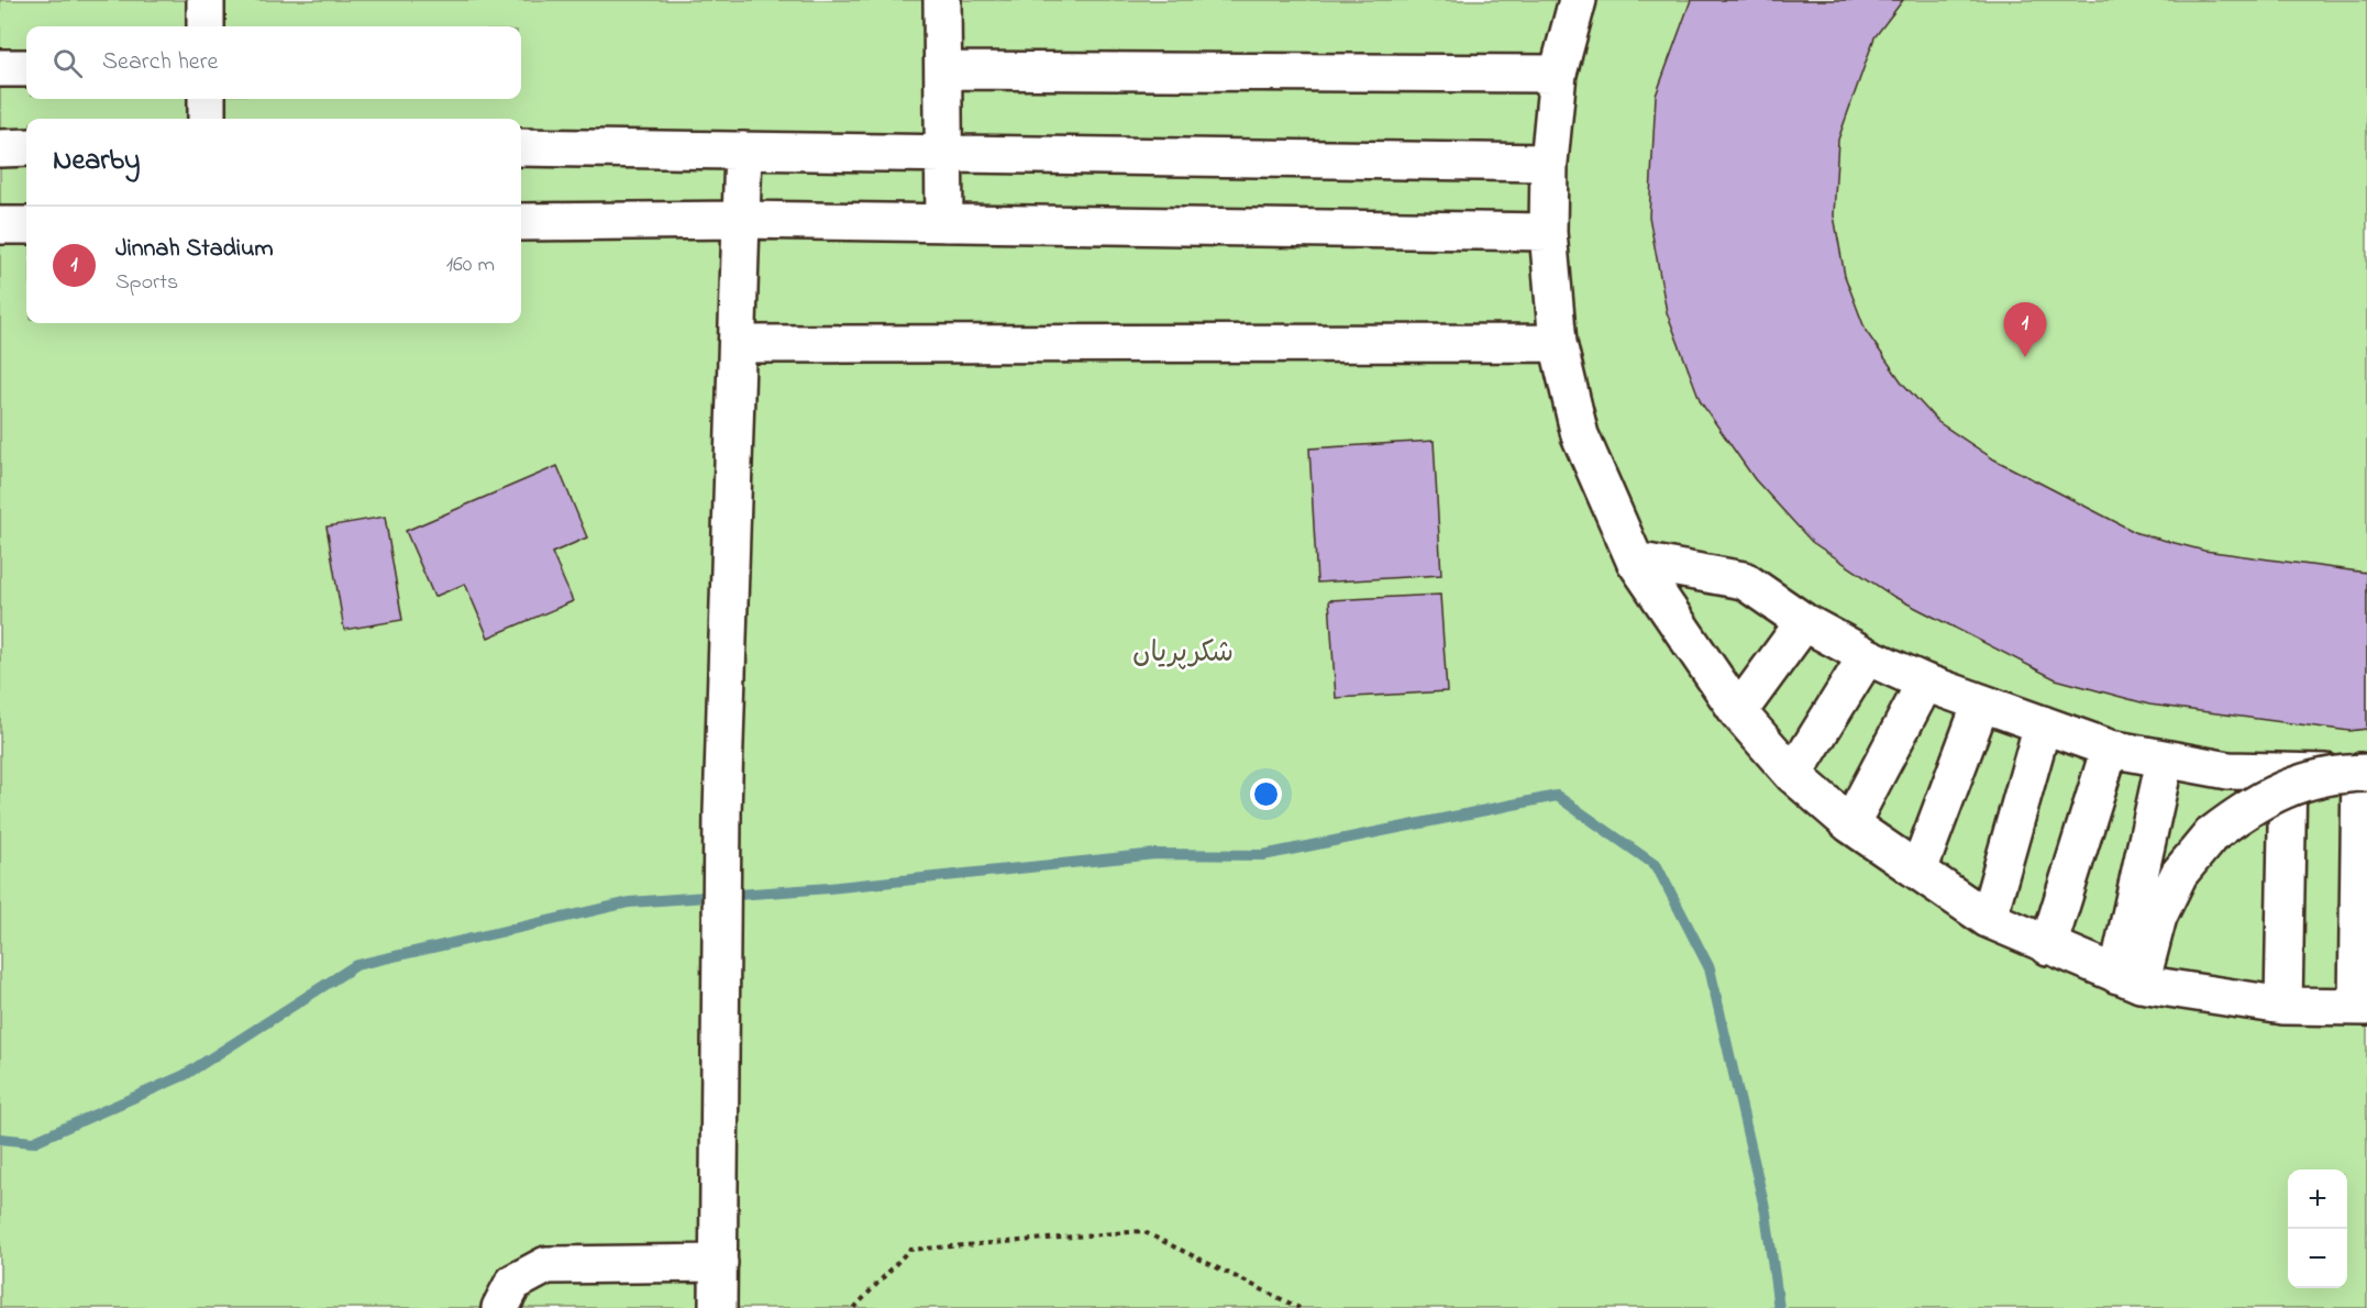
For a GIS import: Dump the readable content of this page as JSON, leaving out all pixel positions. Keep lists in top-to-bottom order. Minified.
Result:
{"parks":["شکرپریاں"],"page":{"search":"Search here","heading":"Nearby","list":[{"mark":"1","name":"Jinnah Stadium","note":"Sports","value":"160 m"}],"pins":"1","map_buttons":["+","−"]}}
